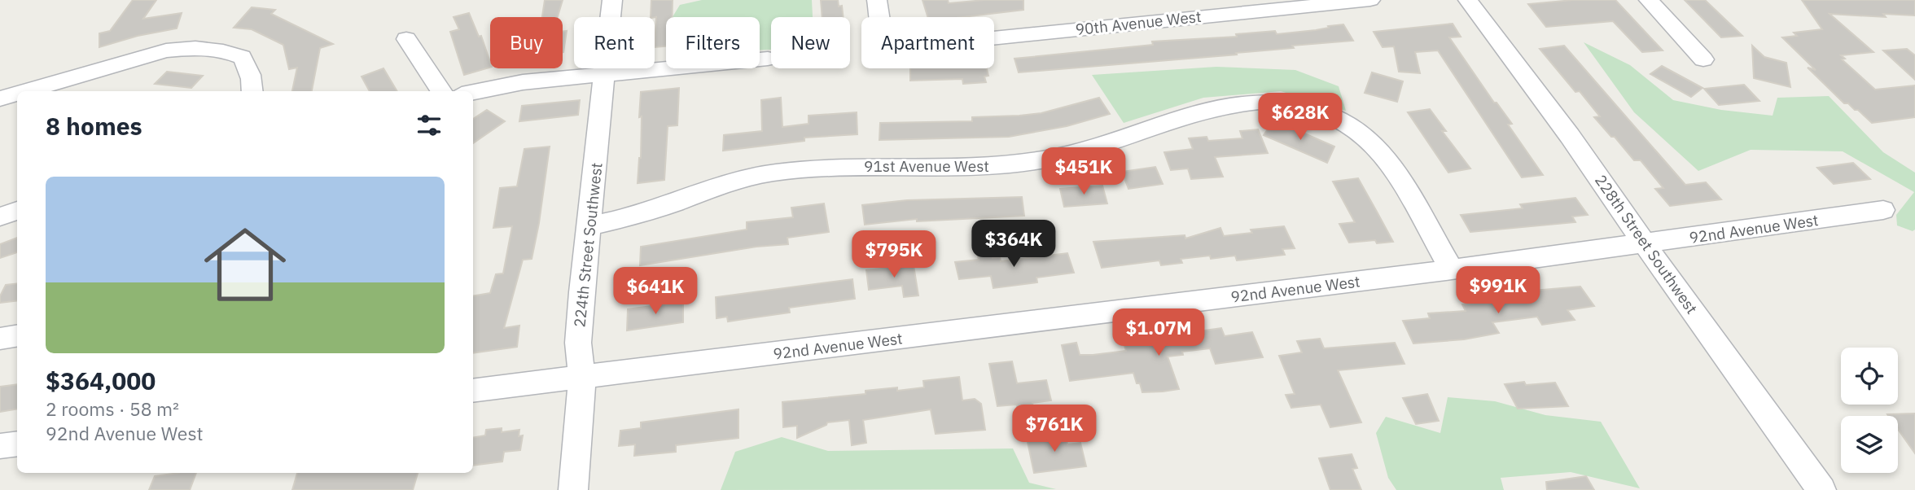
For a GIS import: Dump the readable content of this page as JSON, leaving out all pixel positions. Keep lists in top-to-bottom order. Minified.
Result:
{"streets":{"street":["90th Avenue West","91st Avenue West","92nd Avenue West","228th Street Southwest","224th Street Southwest"]},"crossings":[["91st Avenue West","92nd Avenue West"],["91st Avenue West","224th Street Southwest"],["92nd Avenue West","228th Street Southwest"],["92nd Avenue West","224th Street Southwest"]],"page":{"chip":["Buy","Rent","Filters","New","Apartment"],"heading":"8 homes","price":["$628K","$451K","$364K","$795K","$991K","$641K","$1.07M","$761K"],"list":[{"name":"$364,000","note":"2 rooms · 58 m² · 92nd Avenue West"}]}}
